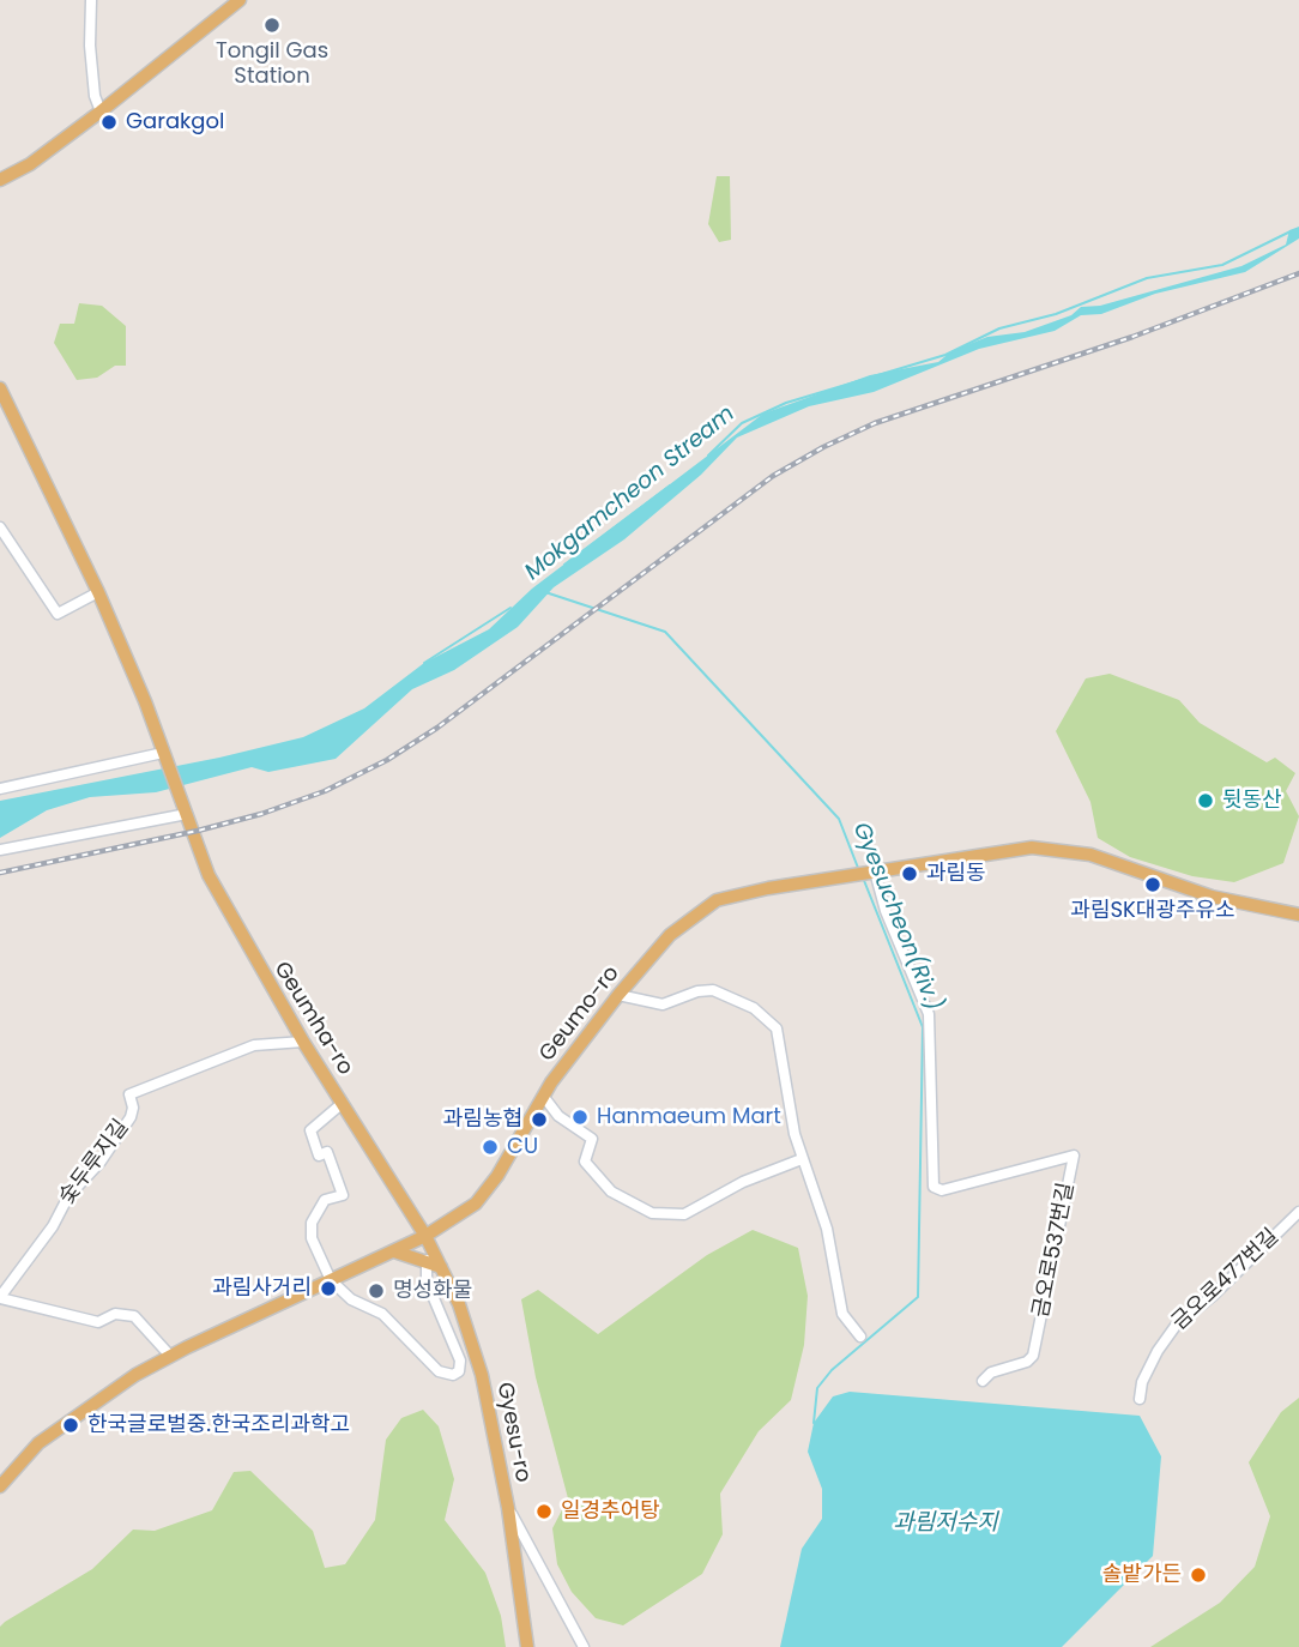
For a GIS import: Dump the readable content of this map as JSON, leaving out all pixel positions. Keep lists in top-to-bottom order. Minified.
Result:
{"streets":{"main road":["Geumo-ro","Geumha-ro","Gyesu-ro"],"street":["숯두루지길","금오로537번길","금오로477번길"]},"crossings":[["Geumo-ro","Geumha-ro"],["Geumo-ro","금오로537번길"],["Geumo-ro","Gyesu-ro"],["Geumha-ro","숯두루지길"],["Geumha-ro","Gyesu-ro"]],"water":["Mokgamcheon Stream","Gyesucheon(Riv.)","과림저수지"],"places":["Tongil Gas Station","Garakgol","뒷동산","과림동","과림SK대광주유소","Hanmaeum Mart","과림농협","CU","과림사거리","명성화물","한국글로벌중.한국조리과학고","일경추어탕","솔밭가든"]}
